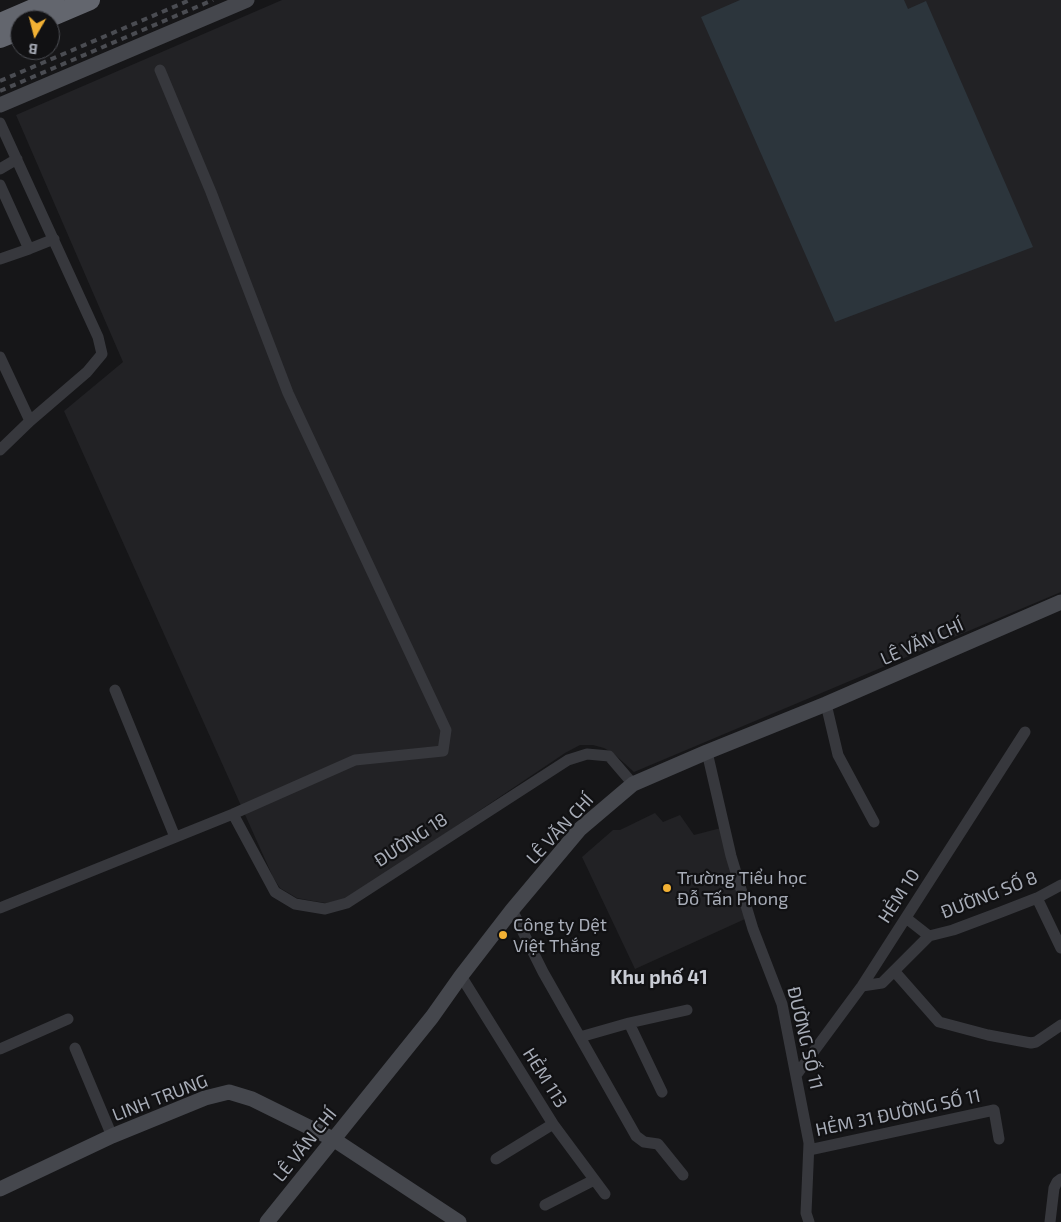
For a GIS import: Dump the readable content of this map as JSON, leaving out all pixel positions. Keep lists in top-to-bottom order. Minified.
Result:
{"streets":{"main road":["LÊ VĂN CHÍ","LINH TRUNG"],"street":["ĐƯỜNG 18","ĐƯỜNG SỐ 8","HẺM 10","ĐƯỜNG SỐ 11","HẺM 113","HẺM 31 ĐƯỜNG SỐ 11"]},"crossings":[["LÊ VĂN CHÍ","ĐƯỜNG 18"],["LÊ VĂN CHÍ","ĐƯỜNG SỐ 11"],["LÊ VĂN CHÍ","HẺM 113"],["LÊ VĂN CHÍ","LINH TRUNG"],["HẺM 10","ĐƯỜNG SỐ 11"],["ĐƯỜNG SỐ 11","HẺM 31 ĐƯỜNG SỐ 11"]],"districts":["Khu phố 41"],"places":["Trường Tiểu học Đỗ Tấn Phong","Công ty Dệt Việt Thắng"],"north":"bottom"}
